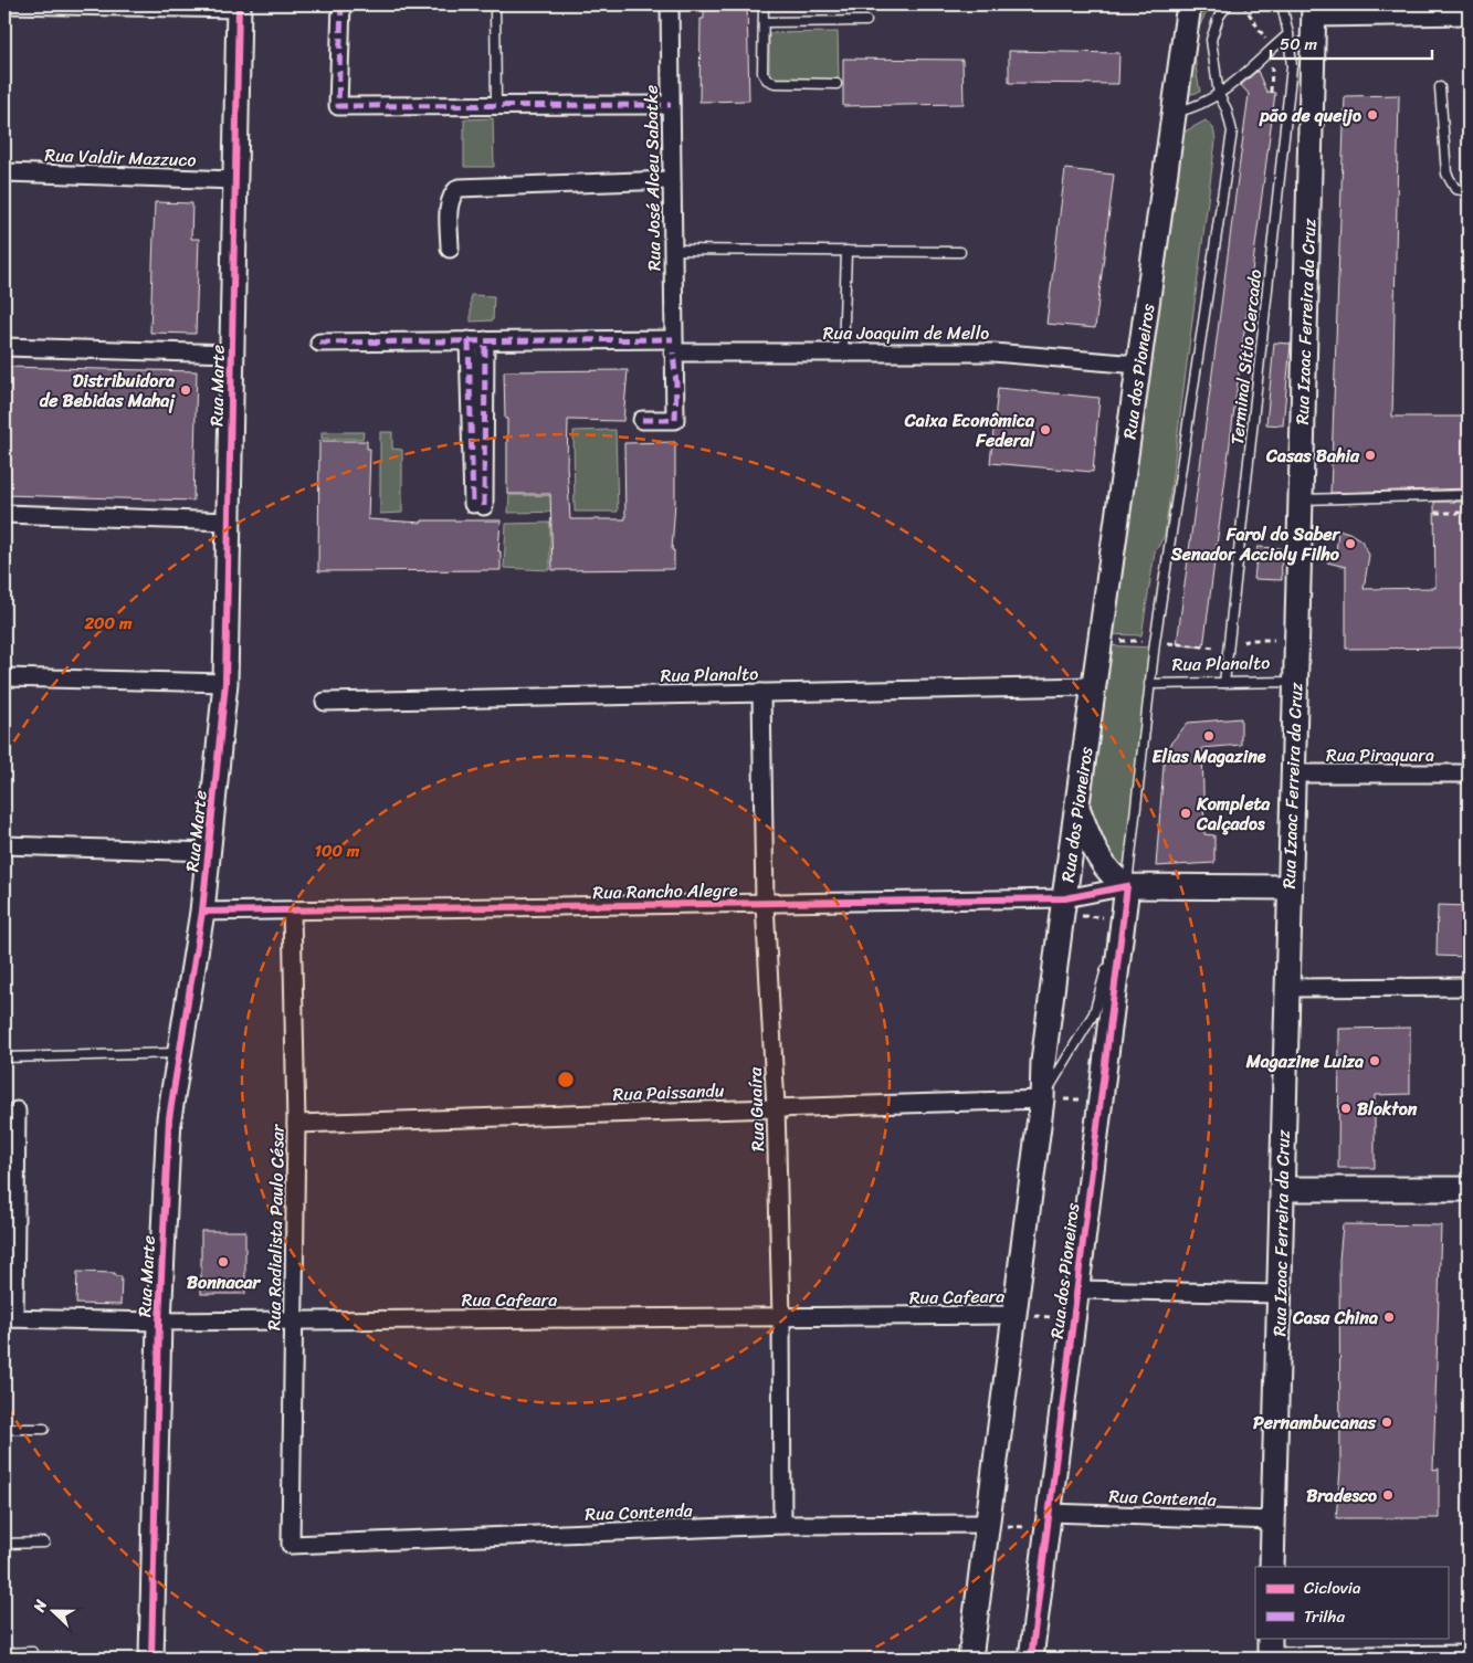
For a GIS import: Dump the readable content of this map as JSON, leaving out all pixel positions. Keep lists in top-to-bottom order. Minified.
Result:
{"streets":{"street":["Rua Valdir Mazzuco","Rua José Alceu Sabatke","Rua Izaac Ferreira da Cruz","Rua Joaquim de Mello","Rua dos Pioneiros","Rua Marte","Rua Planalto","Rua Piraquara","Rua Rancho Alegre","Rua Paissandu","Rua Guaíra","Rua Radialista Paulo César","Rua Cafeara","Rua Contenda"],"lane":["Terminal Sítio Cercado"]},"crossings":[["Rua Valdir Mazzuco","Rua Marte"],["Rua José Alceu Sabatke","Rua Joaquim de Mello"],["Rua Izaac Ferreira da Cruz","Rua Planalto"],["Rua Izaac Ferreira da Cruz","Rua Piraquara"],["Rua Izaac Ferreira da Cruz","Rua Rancho Alegre"],["Rua Izaac Ferreira da Cruz","Rua Contenda"],["Rua Joaquim de Mello","Rua dos Pioneiros"],["Terminal Sítio Cercado","Rua Planalto"],["Rua dos Pioneiros","Rua Planalto"],["Rua dos Pioneiros","Rua Rancho Alegre"],["Rua dos Pioneiros","Rua Paissandu"],["Rua dos Pioneiros","Rua Cafeara"],["Rua dos Pioneiros","Rua Contenda"],["Rua Marte","Rua Rancho Alegre"],["Rua Marte","Rua Cafeara"],["Rua Planalto","Rua Guaíra"],["Rua Rancho Alegre","Rua Guaíra"],["Rua Rancho Alegre","Rua Radialista Paulo César"],["Rua Paissandu","Rua Guaíra"],["Rua Paissandu","Rua Radialista Paulo César"],["Rua Guaíra","Rua Cafeara"],["Rua Guaíra","Rua Contenda"],["Rua Radialista Paulo César","Rua Cafeara"],["Rua Radialista Paulo César","Rua Contenda"]],"places":["pão de queijo","Distribuidora de Bebidas Mahaj","Caixa Econômica Federal","Casas Bahia","Farol do Saber Senador Accioly Filho","Elias Magazine","Kompleta Calçados","Magazine Luiza","Blokton","Bonnacar","Casa China","Pernambucanas","Bradesco"],"legend":["Ciclovia","Trilha"],"scale_bar":"50 m","north":"left","rings":["200 m","100 m"]}
